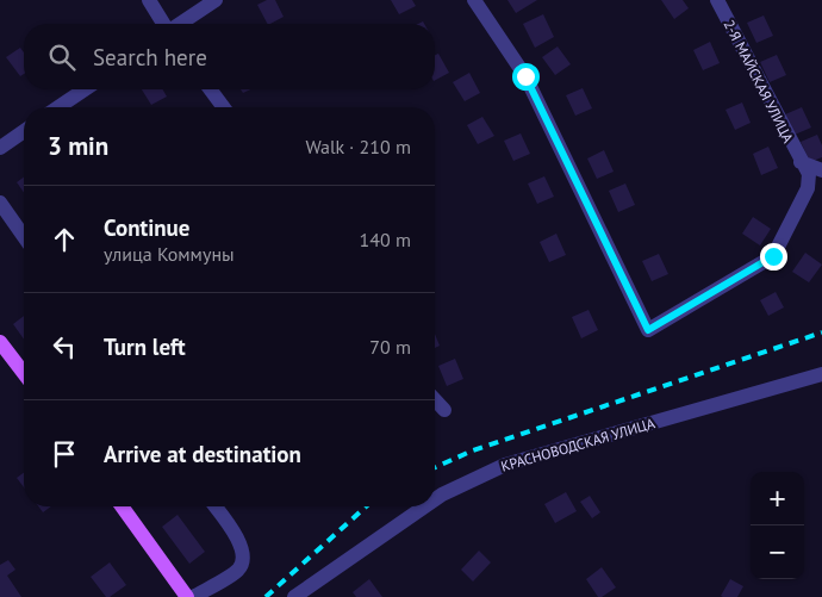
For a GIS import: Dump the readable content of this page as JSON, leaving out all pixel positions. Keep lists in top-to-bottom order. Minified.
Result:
{"streets":{"street":["2-Я МАЙСКАЯ УЛИЦА","КРАСНОВОДСКАЯ УЛИЦА"]},"page":{"search":"Search here","heading":["3 min","Walk · 210 m"],"list":[["Continue","улица Коммуны","140 m"],["Turn left","70 m"],"Arrive at destination"],"map_buttons":["+","−"]}}
